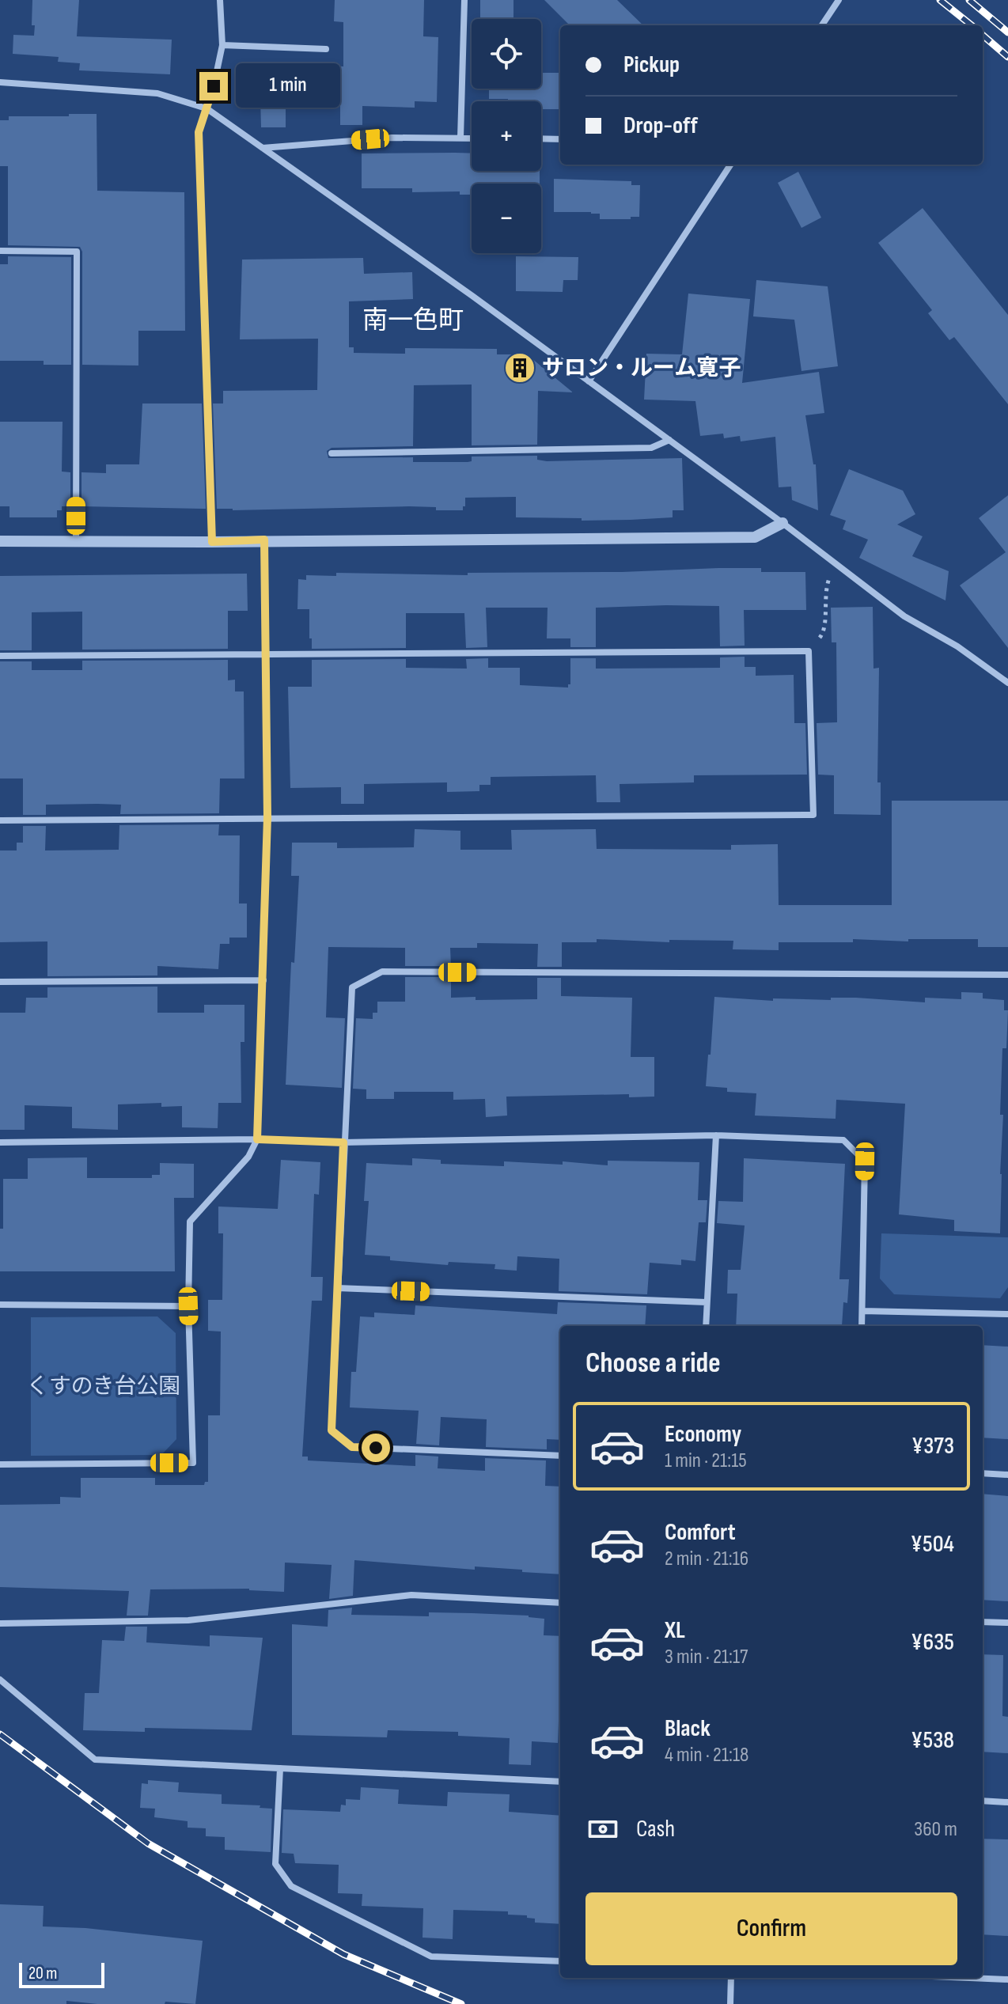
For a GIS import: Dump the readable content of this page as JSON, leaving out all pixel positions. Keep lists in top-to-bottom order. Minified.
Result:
{"districts":["南一色町"],"parks":["くすのき台公園"],"places":{"building":["サロン・ルーム寛子"]},"scale_bar":"20 m","page":{"map_buttons":["+","−"],"banner":["Pickup","Drop-off"],"bubble":"1 min","heading":"Choose a ride","list":[{"name":"Economy","note":"1 min · 21:15","value":"¥373"},{"name":"Comfort","note":"2 min · 21:16","value":"¥504"},{"name":"XL","note":"3 min · 21:17","value":"¥635"},{"name":"Black","note":"4 min · 21:18","value":"¥538"}],"pay":["Cash","360 m"],"buttons":"Confirm","scale":"20 m"}}
